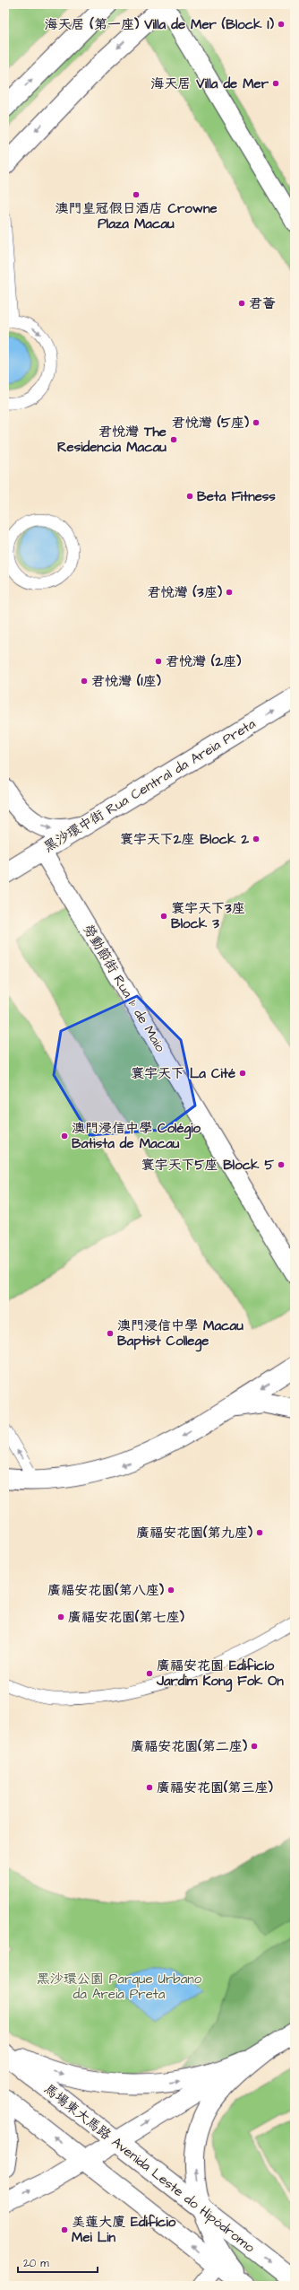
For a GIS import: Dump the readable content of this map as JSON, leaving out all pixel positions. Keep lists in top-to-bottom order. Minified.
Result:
{"streets":{"main road":["黑沙環中街 Rua Central da Areia Preta","馬場東大馬路 Avenida Leste do Hipódromo"],"street":["勞動節街 Rua 1º de Maio"]},"crossings":[["黑沙環中街 Rua Central da Areia Preta","勞動節街 Rua 1º de Maio"]],"one_way":["黑沙環中街 Rua Central da Areia Preta"],"parks":["黑沙環公園 Parque Urbano da Areia Preta"],"places":["海天居 (第一座) Villa de Mer (Block I)","海天居 Villa de Mer","澳門皇冠假日酒店 Crowne Plaza Macau","君薈","君悅灣 (5座)","君悅灣 The Residencia Macau","Beta Fitness","君悅灣 (3座)","君悅灣 (2座)","君悅灣 (1座)","寰宇天下2座 Block 2","寰宇天下3座 Block 3","寰宇天下 La Cité","澳門浸信中學 Colégio Batista de Macau","寰宇天下5座 Block 5","澳門浸信中學 Macau Baptist College","廣福安花園(第九座)","廣福安花園(第八座)","廣福安花園(第七座)","廣福安花園 Edificío Jardim Kong Fok On","廣福安花園(第二座)","廣福安花園(第三座)","美蓮大廈 Edifício Mei Lin"],"scale_bar":"20 m"}
